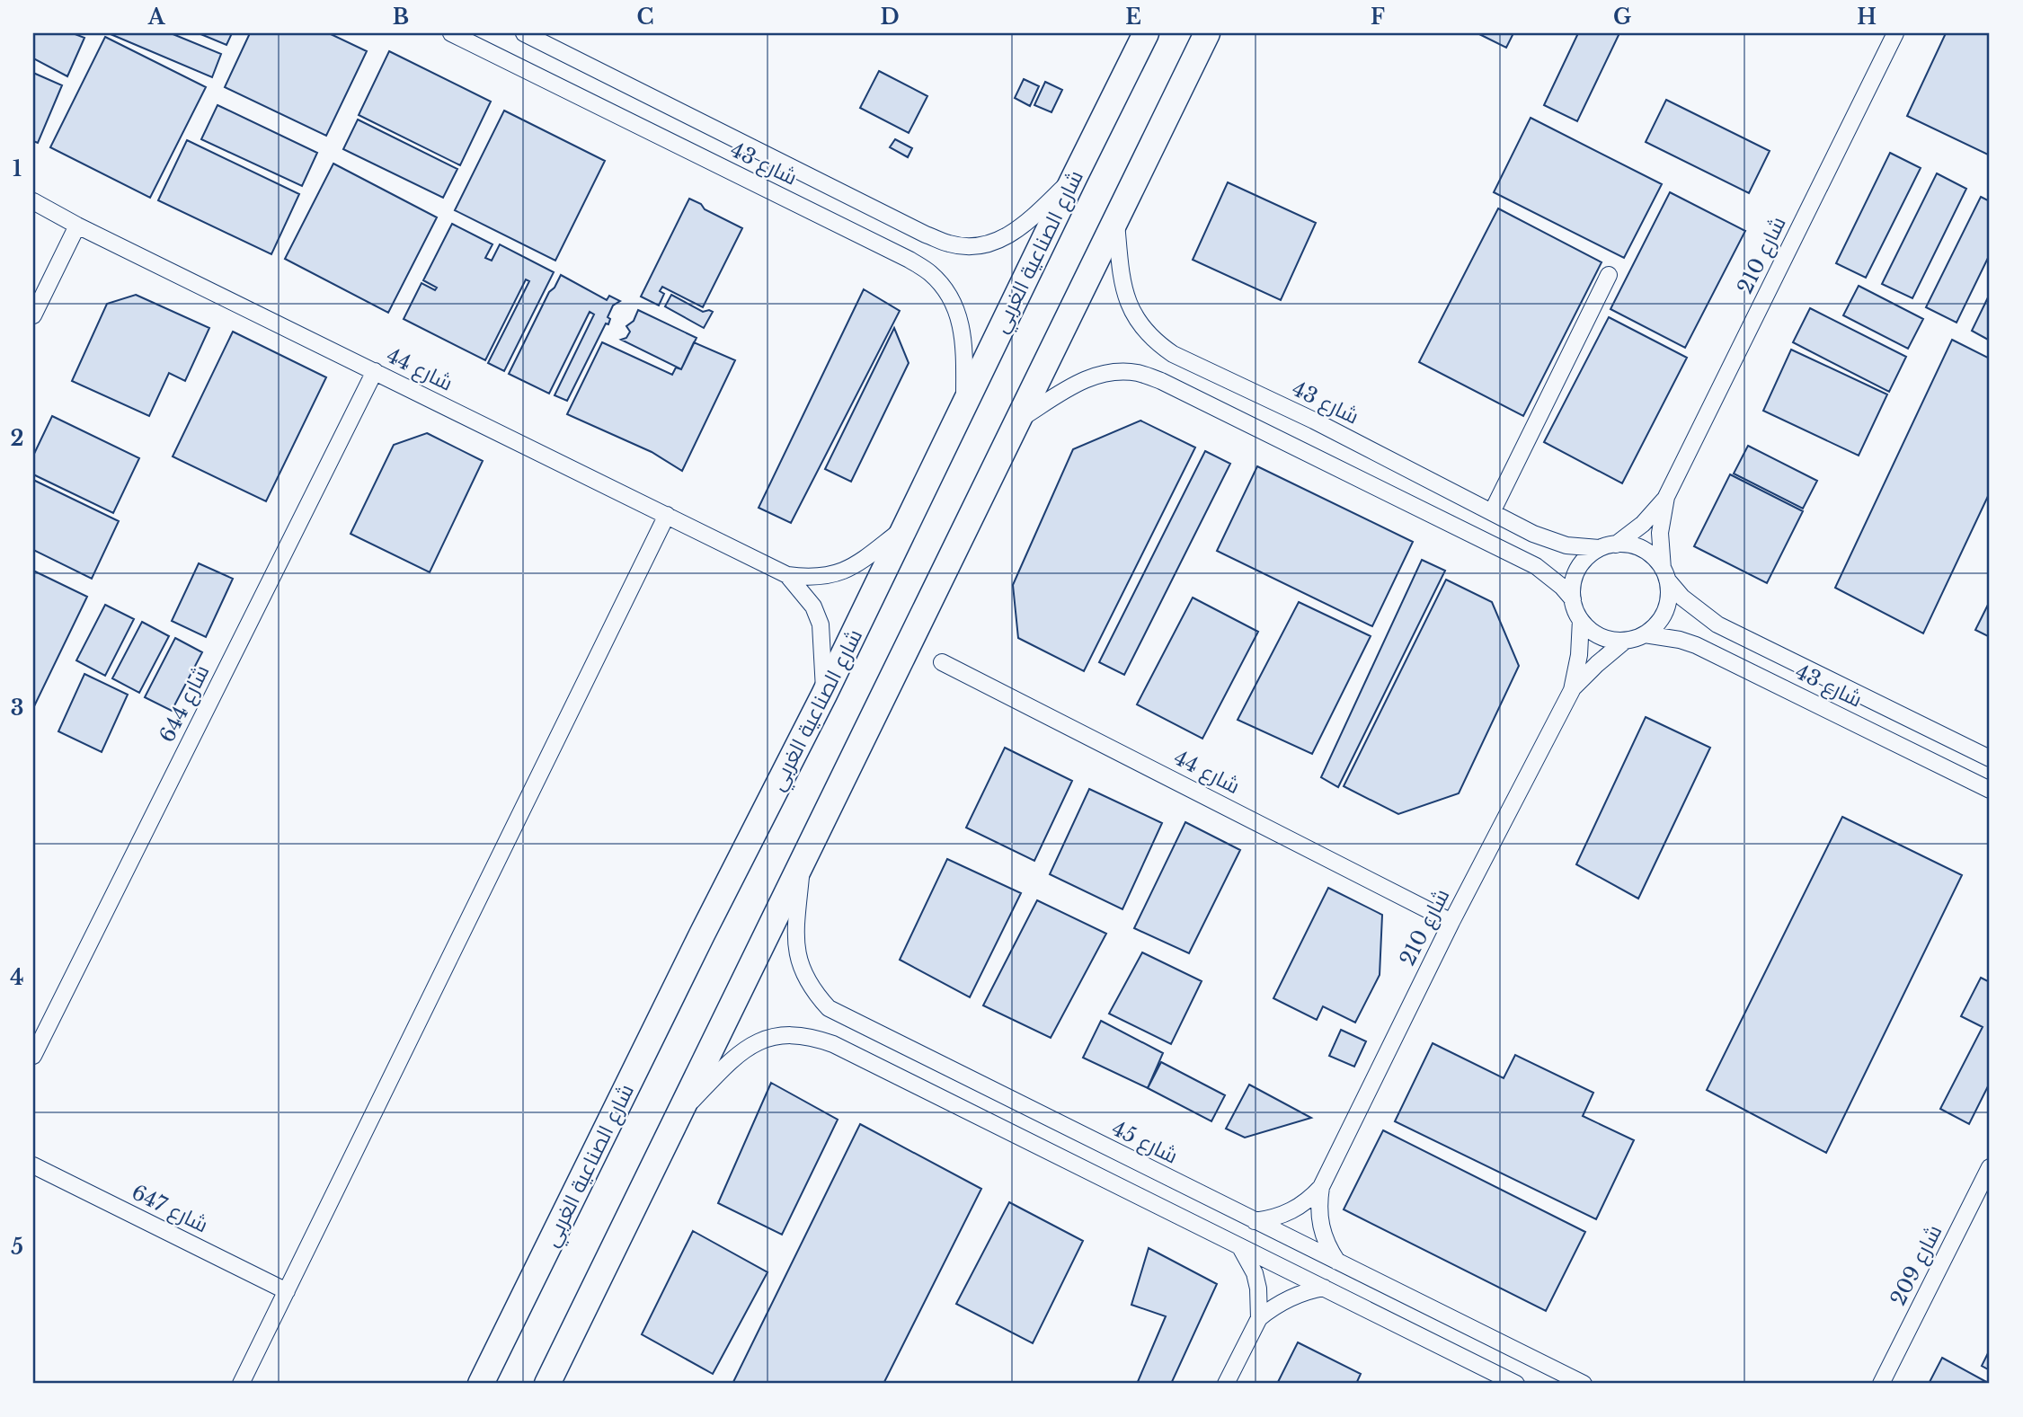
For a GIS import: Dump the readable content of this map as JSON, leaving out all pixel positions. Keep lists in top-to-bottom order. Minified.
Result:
{"streets":{"main road":["شارع الصناعية الغربي"],"street":["شارع 43","شارع 210","شارع 44","شارع 644","شارع 45","شارع 647","شارع 209"]},"crossings":[["شارع 43","شارع الصناعية الغربي"],["شارع 43","شارع 210"],["شارع الصناعية الغربي","شارع 44"],["شارع 210","شارع 44"],["شارع 210","شارع 45"],["شارع 44","شارع 644"]],"grid":{"columns":["A","B","C","D","E","F","G","H"],"rows":["1","2","3","4","5"]}}
